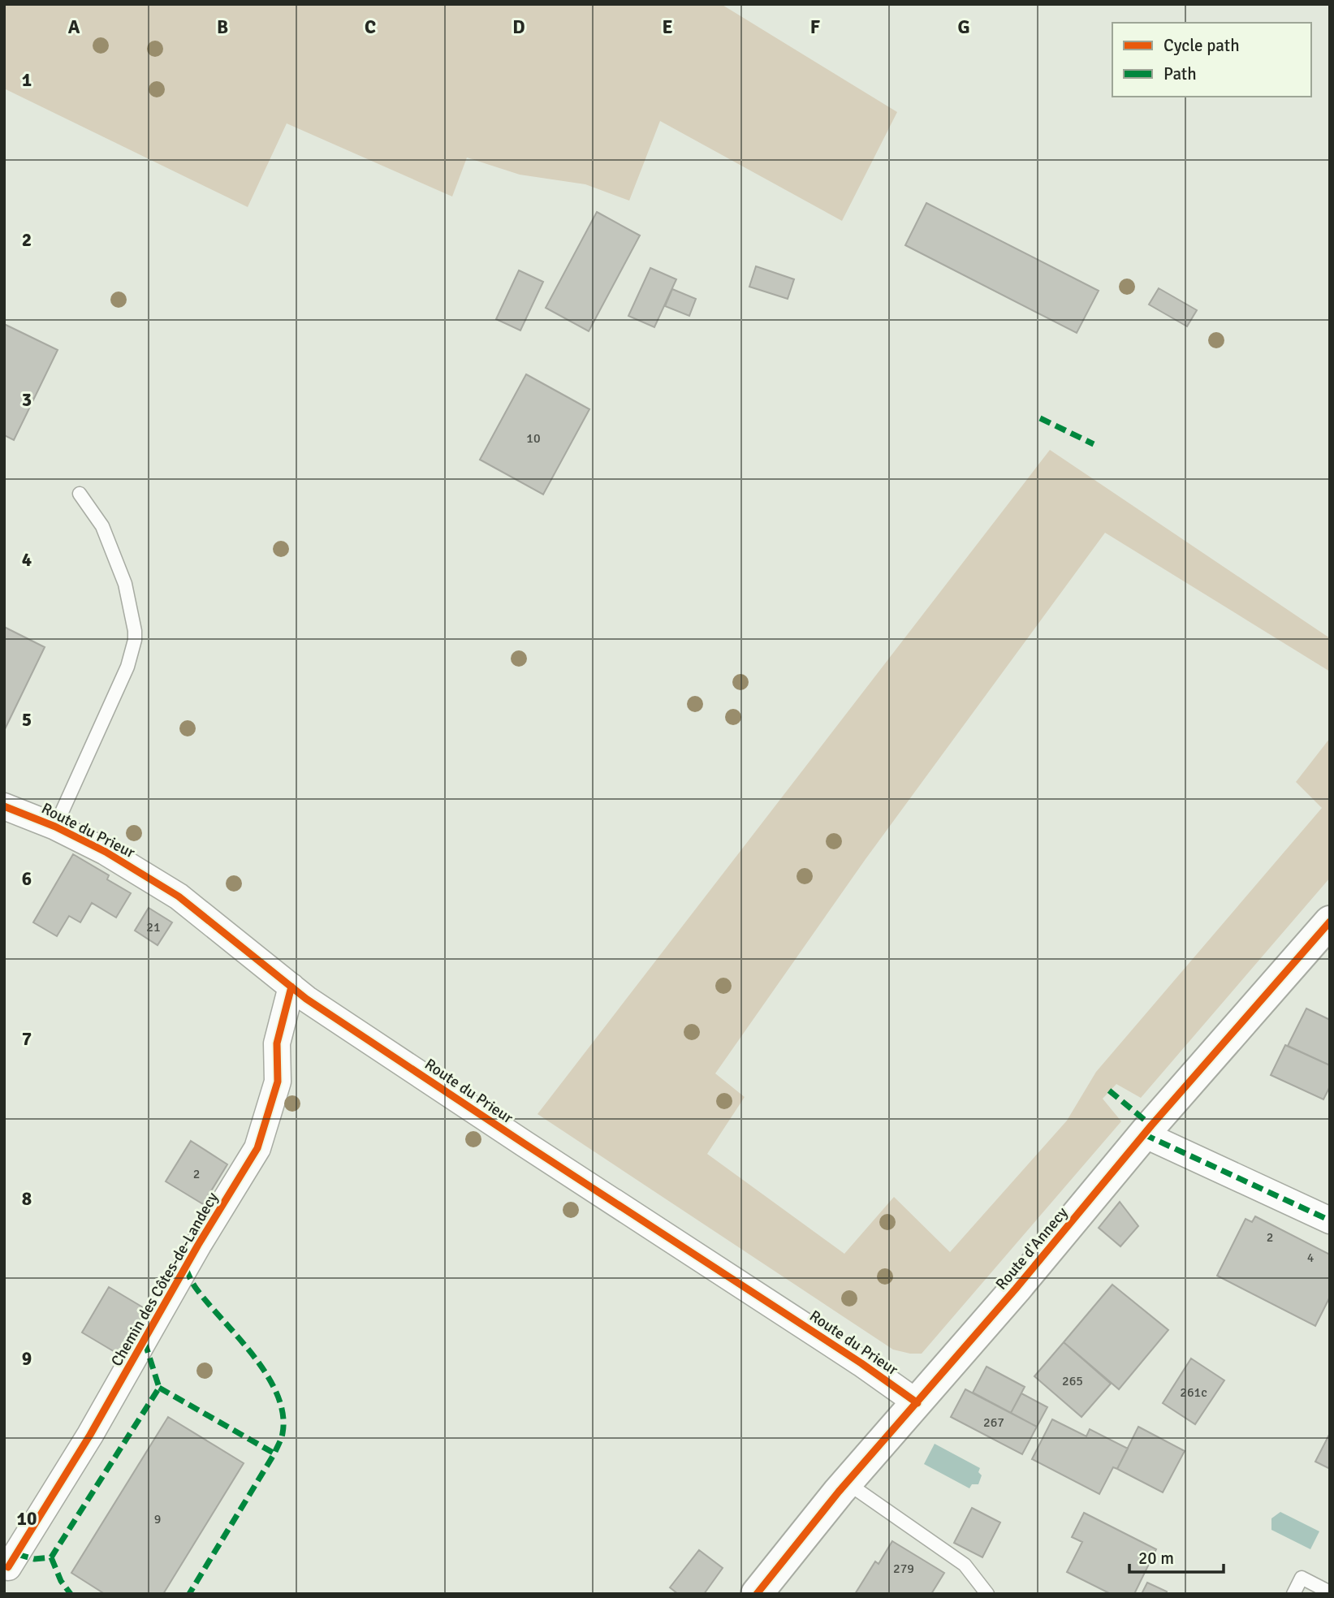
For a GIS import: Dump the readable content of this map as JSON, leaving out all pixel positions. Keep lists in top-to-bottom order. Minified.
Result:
{"streets":{"street":["Route du Prieur","Route d'Annecy","Chemin des Côtes-de-Landecy"]},"crossings":[["Route du Prieur","Route d'Annecy"],["Route du Prieur","Chemin des Côtes-de-Landecy"]],"house_numbers":["10","21","2","2","4","265","261c","267","9","279"],"legend":["Cycle path","Path"],"scale_bar":"20 m","grid":{"columns":["A","B","C","D","E","F","G"],"rows":["1","2","3","4","5","6","7","8","9","10"]}}
